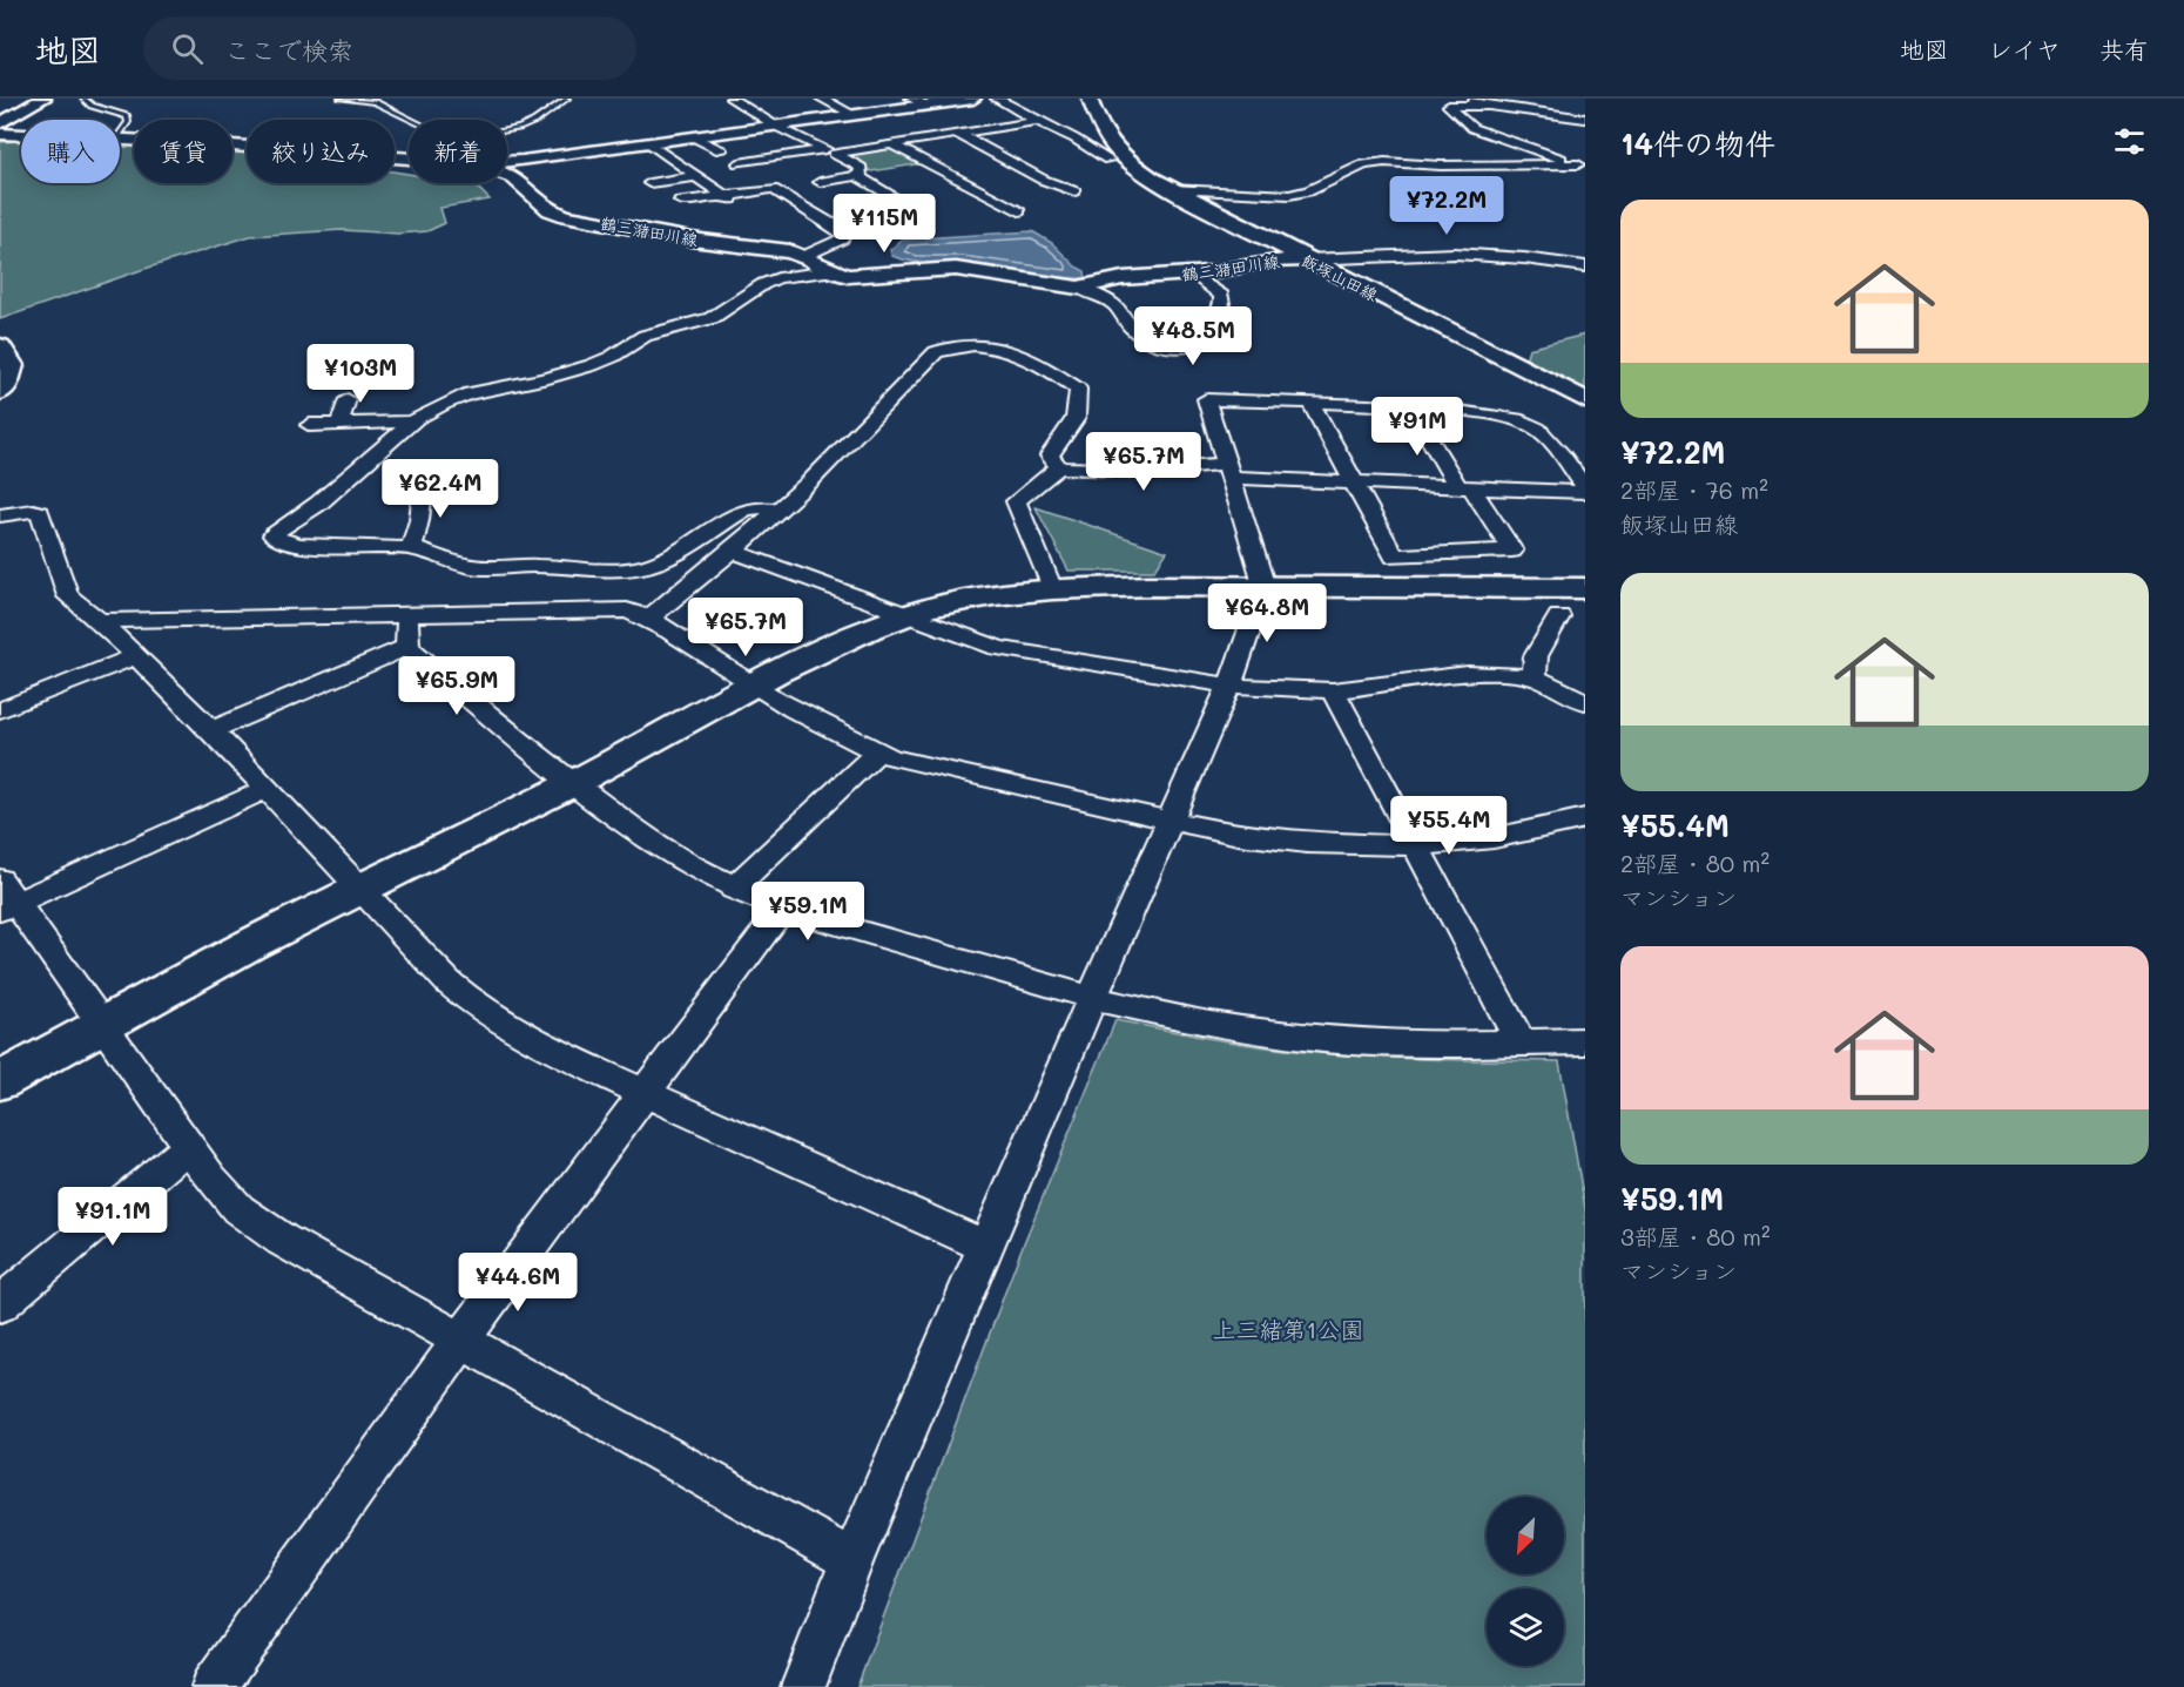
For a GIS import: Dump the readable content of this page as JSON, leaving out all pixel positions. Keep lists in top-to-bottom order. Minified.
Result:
{"streets":{"main road":["鶴三潴田川線","飯塚山田線"]},"crossings":[["鶴三潴田川線","飯塚山田線"]],"parks":["上三緒第1公園"],"north":"bottom left","page":{"header":"地図","search":"ここで検索","nav":["地図","レイヤ","共有"],"heading":"14件の物件","chip":["購入","賃貸","絞り込み","新着"],"price":["¥72.2M","¥115M","¥48.5M","¥103M","¥91M","¥65.7M","¥62.4M","¥64.8M","¥65.7M","¥65.9M","¥55.4M","¥59.1M","¥91.1M","¥44.6M"],"list":[{"name":"¥72.2M","note":"2部屋 · 76 m² · 飯塚山田線"},{"name":"¥55.4M","note":"2部屋 · 80 m² · マンション"},{"name":"¥59.1M","note":"3部屋 · 80 m² · マンション"}]}}
